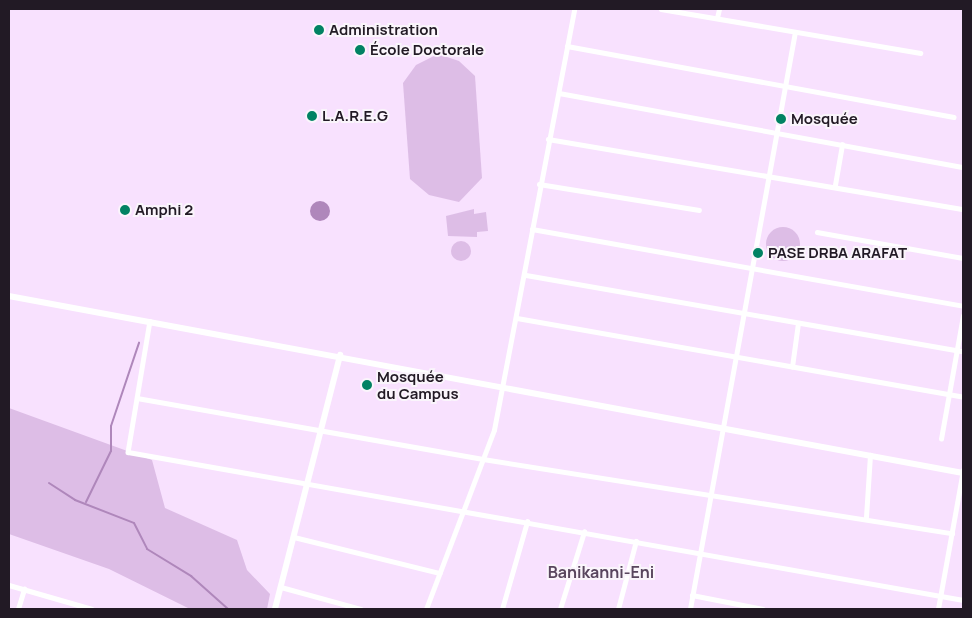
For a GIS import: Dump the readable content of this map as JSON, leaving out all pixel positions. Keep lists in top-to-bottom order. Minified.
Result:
{"districts":["Banikanni-Eni"],"places":["Administration","École Doctorale","L.A.R.E.G","Mosquée","Amphi 2","PASE DRBA ARAFAT","Mosquée du Campus"]}
